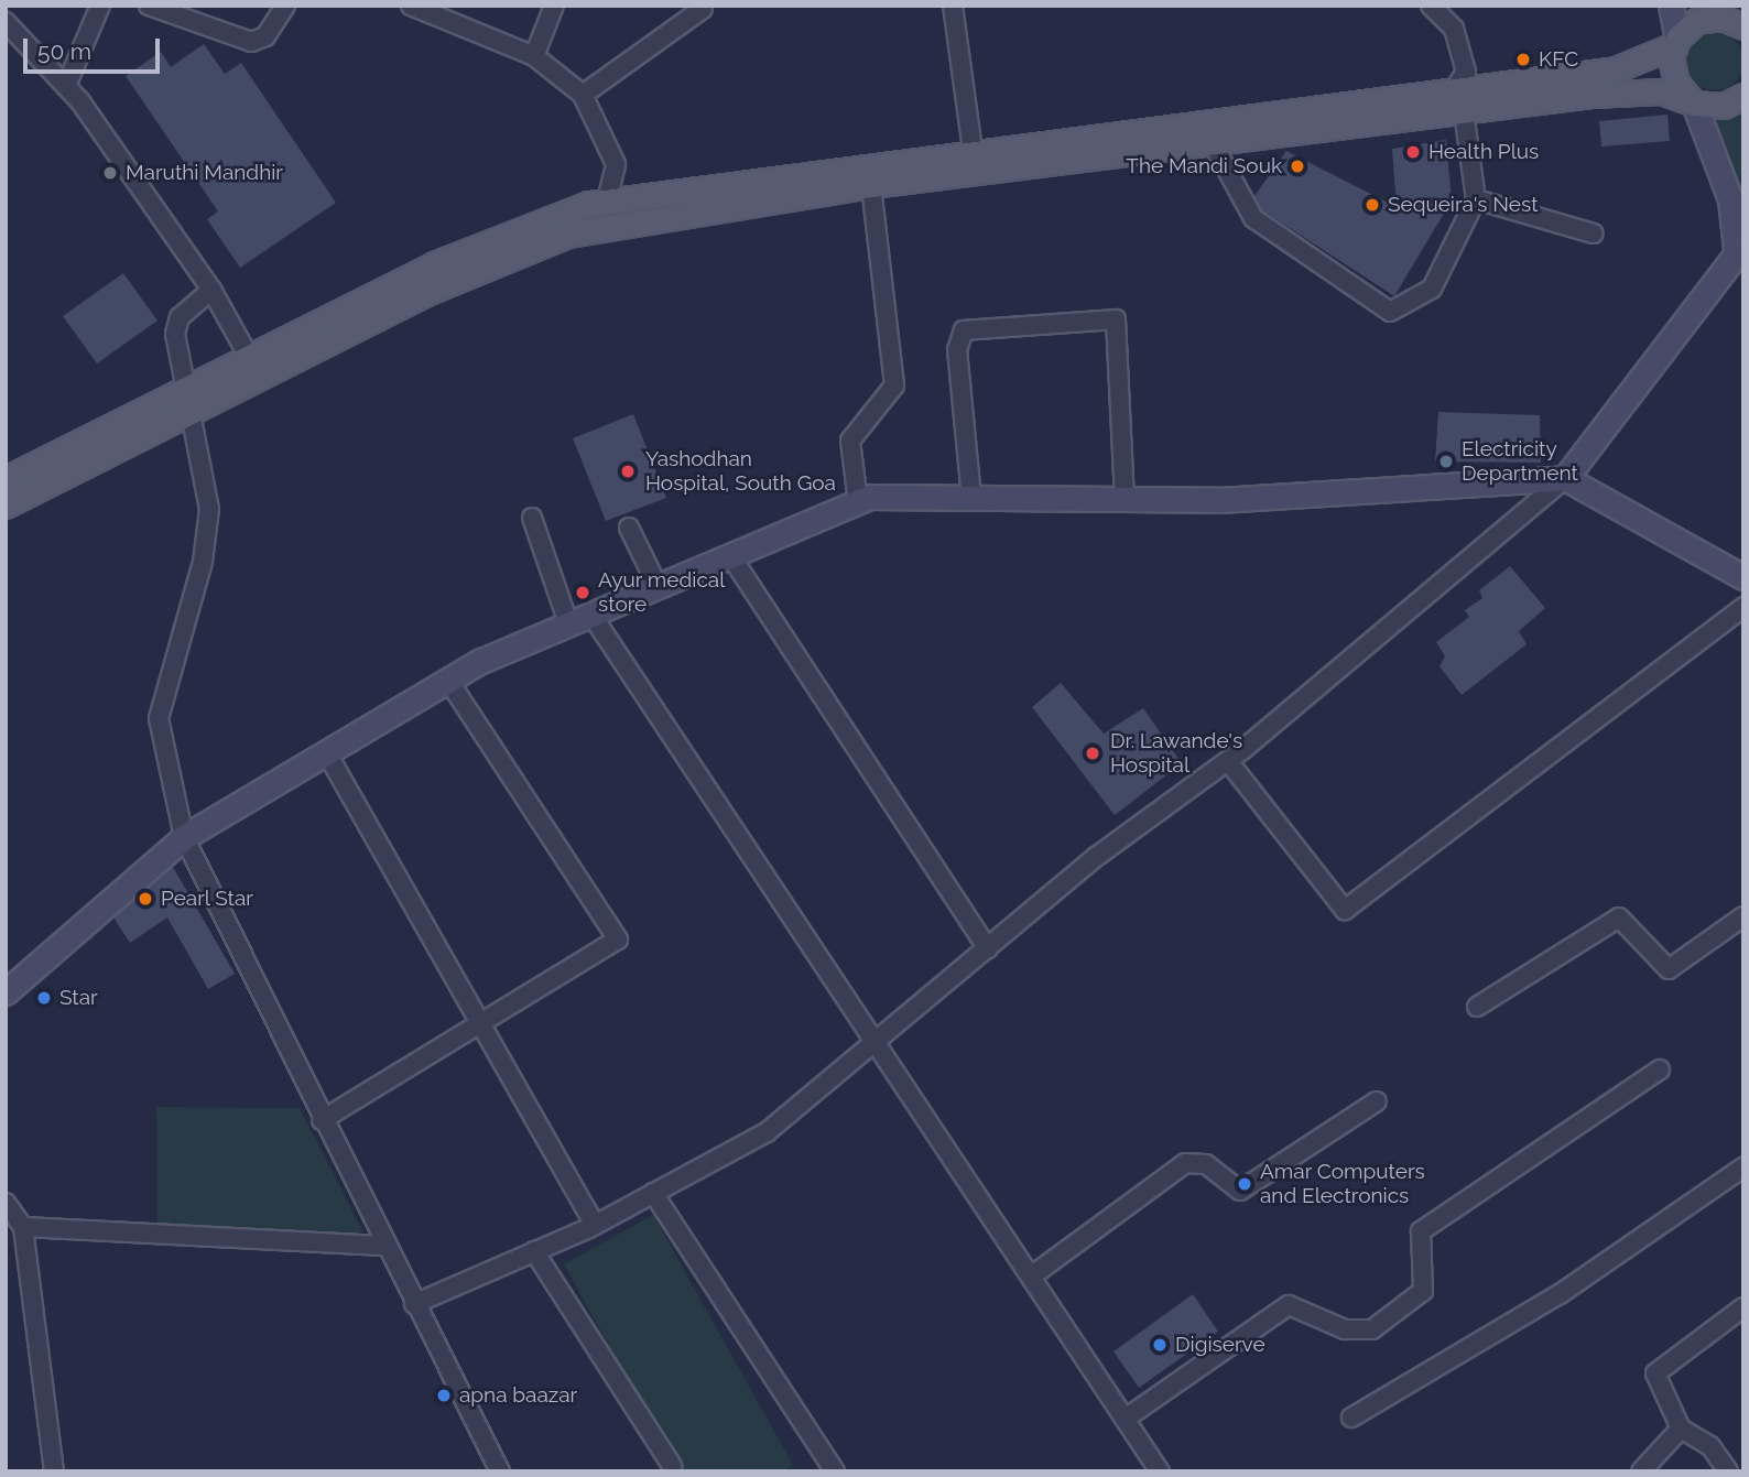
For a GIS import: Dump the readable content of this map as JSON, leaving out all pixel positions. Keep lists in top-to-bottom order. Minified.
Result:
{"places":["KFC","Health Plus","The Mandi Souk","Maruthi Mandhir","Sequeira's Nest","Electricity Department","Yashodhan Hospital, South Goa","Ayur medical store","Dr. Lawande's Hospital","Pearl Star","Star","Amar Computers and Electronics","Digiserve","apna baazar"],"scale_bar":"50 m"}
